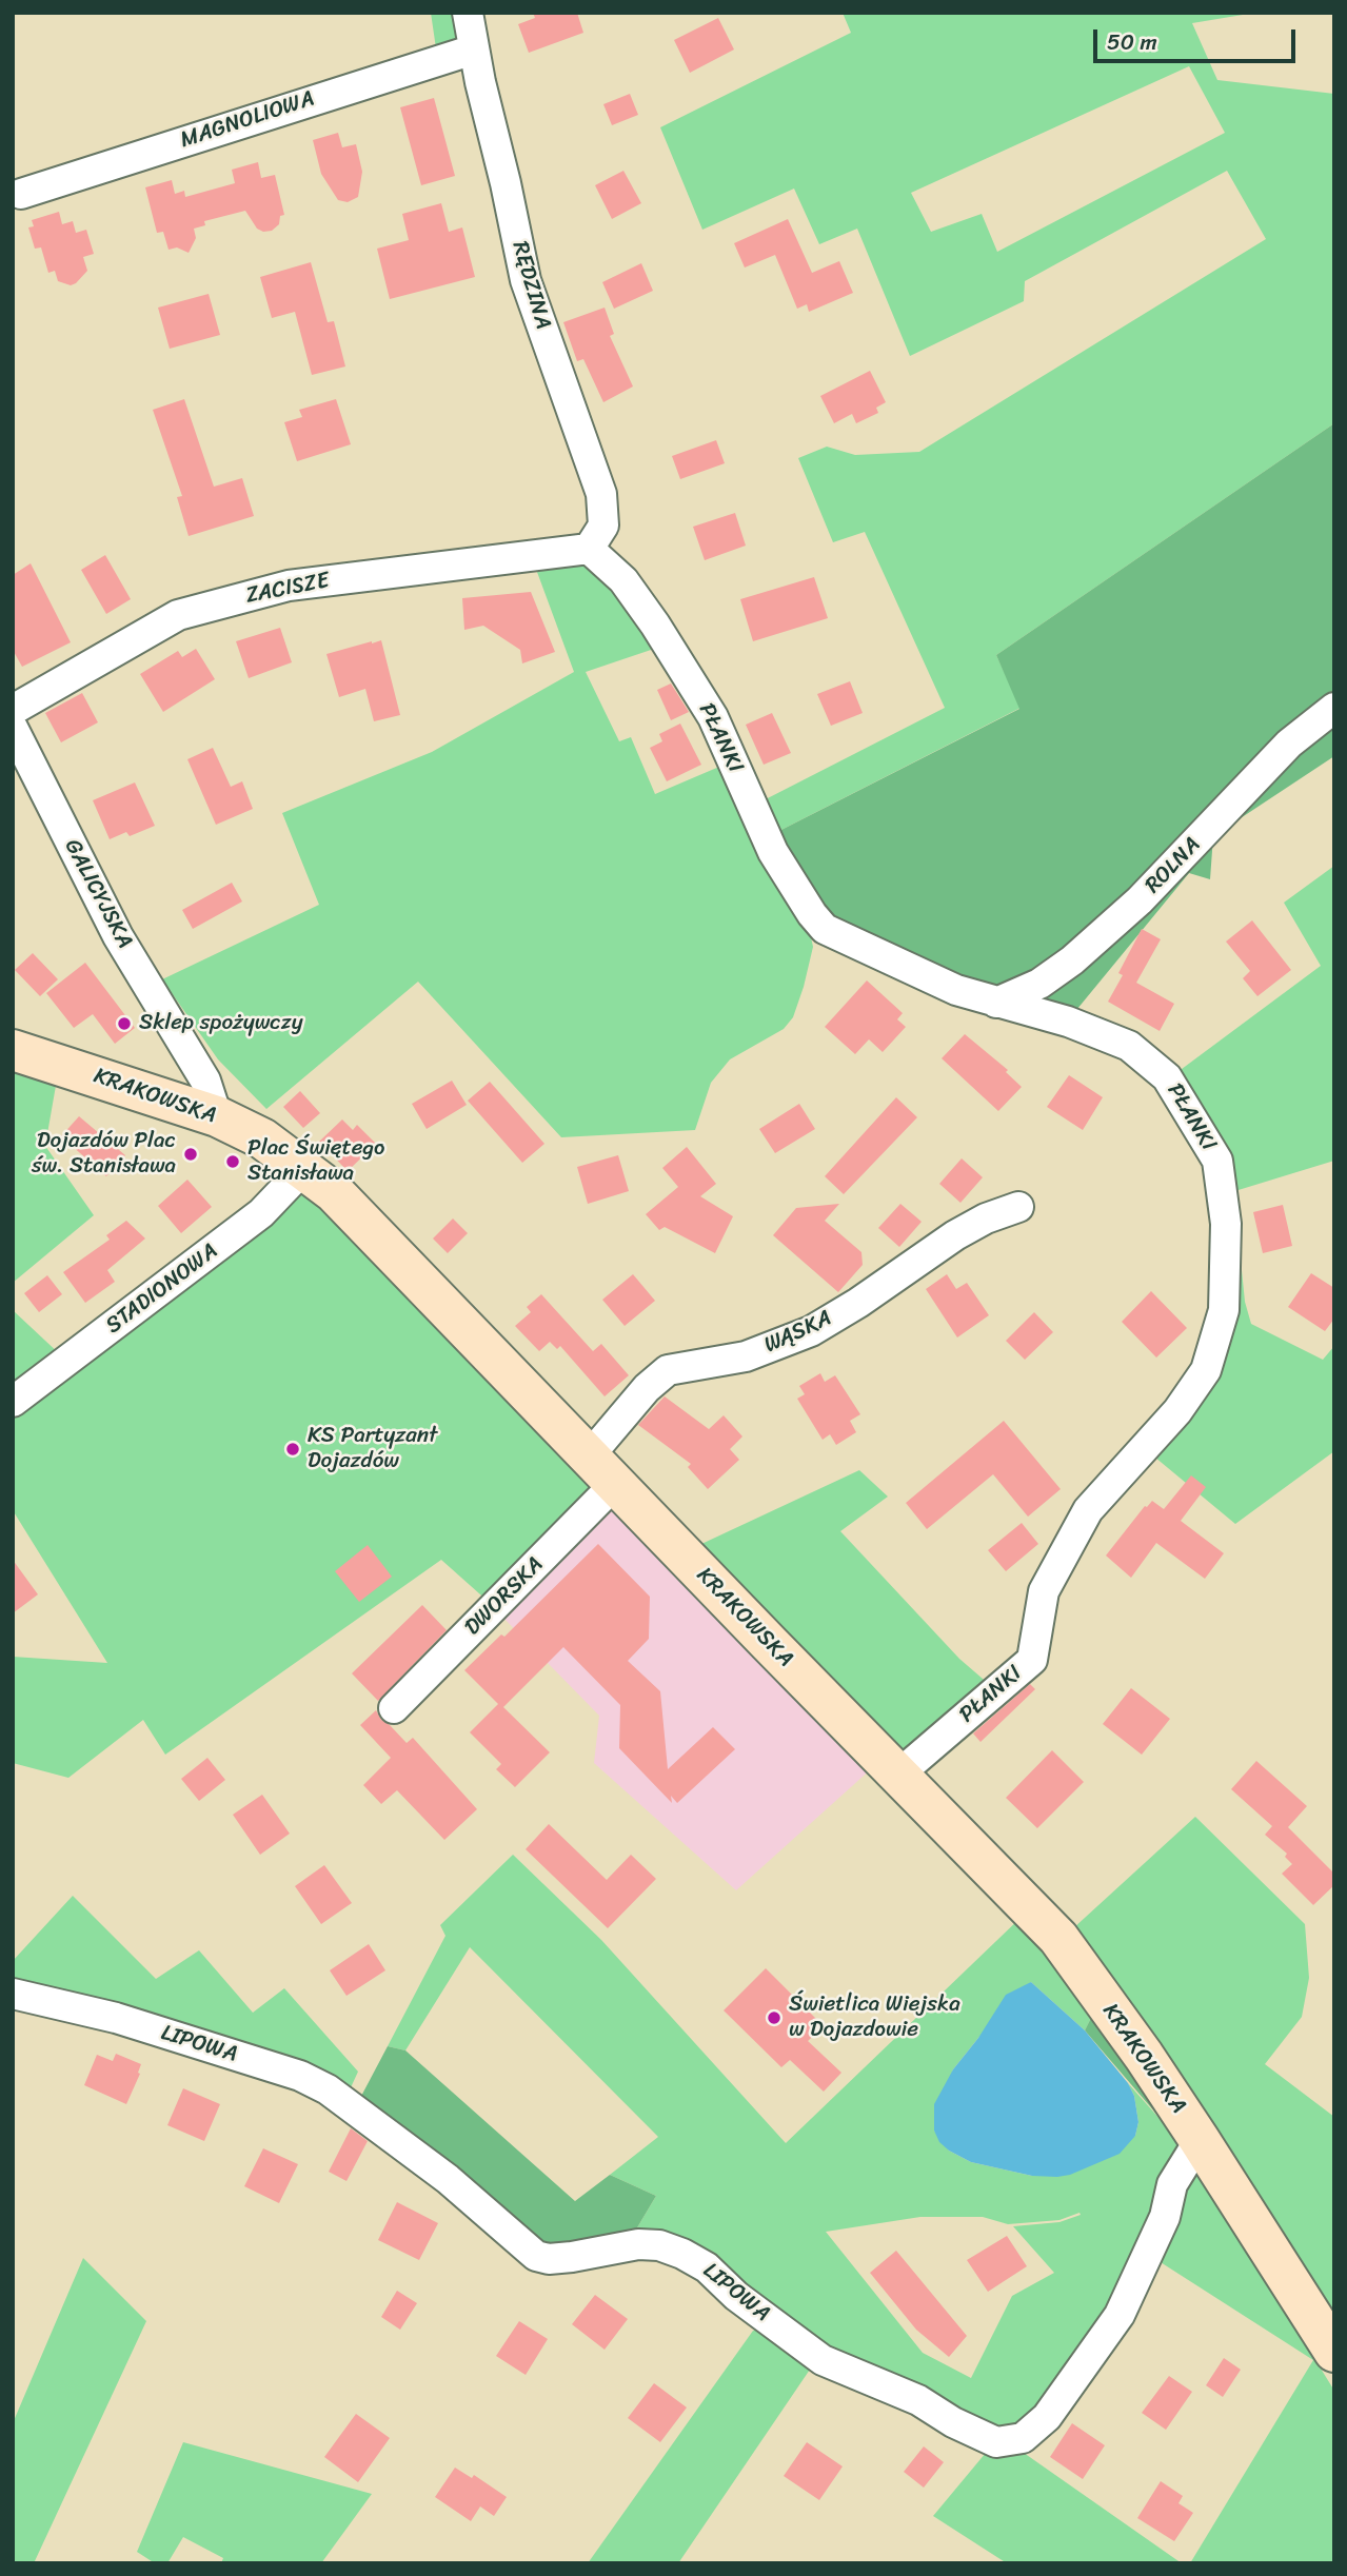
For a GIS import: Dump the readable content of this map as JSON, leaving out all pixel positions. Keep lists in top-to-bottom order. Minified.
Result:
{"streets":{"street":["MAGNOLIOWA","RĘDZINA","ZACISZE","PŁANKI","ROLNA","GALICYJSKA","KRAKOWSKA","STADIONOWA","WĄSKA","DWORSKA","LIPOWA"]},"crossings":[["MAGNOLIOWA","RĘDZINA"],["RĘDZINA","ZACISZE"],["RĘDZINA","PŁANKI"],["ZACISZE","PŁANKI"],["PŁANKI","ROLNA"],["PŁANKI","KRAKOWSKA"],["GALICYJSKA","KRAKOWSKA"],["KRAKOWSKA","STADIONOWA"],["KRAKOWSKA","WĄSKA"],["KRAKOWSKA","DWORSKA"],["KRAKOWSKA","LIPOWA"],["WĄSKA","DWORSKA"]],"places":["Sklep spożywczy","Dojazdów Plac św. Stanisława","Plac Świętego Stanisława","KS Partyzant Dojazdów","Świetlica Wiejska w Dojazdowie"],"scale_bar":"50 m"}
